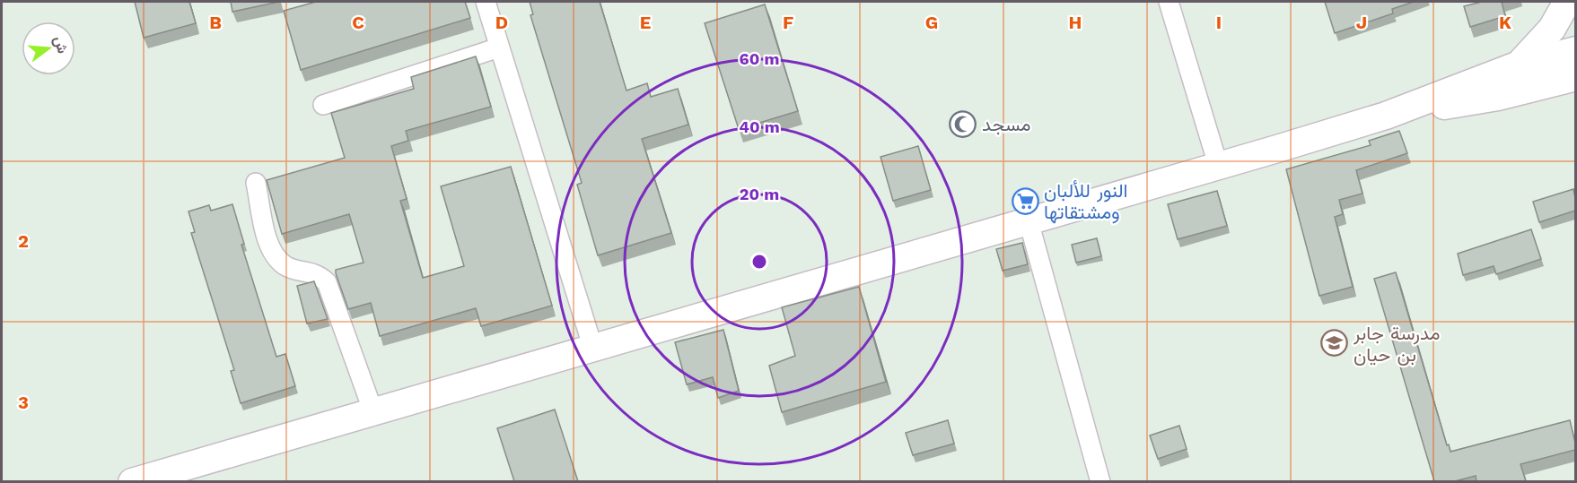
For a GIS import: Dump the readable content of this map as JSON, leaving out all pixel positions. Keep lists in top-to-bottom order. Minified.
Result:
{"places":{"mosque":["مسجد"],"supermarket":["النور للألبان ومشتقاتها"],"school or university":["مدرسة جابر بن حيان"]},"north":"right","grid":{"columns":["B","C","D","E","F","G","H","I","J","K"],"rows":["2","3"]},"rings":["60 m","40 m","20 m"]}
